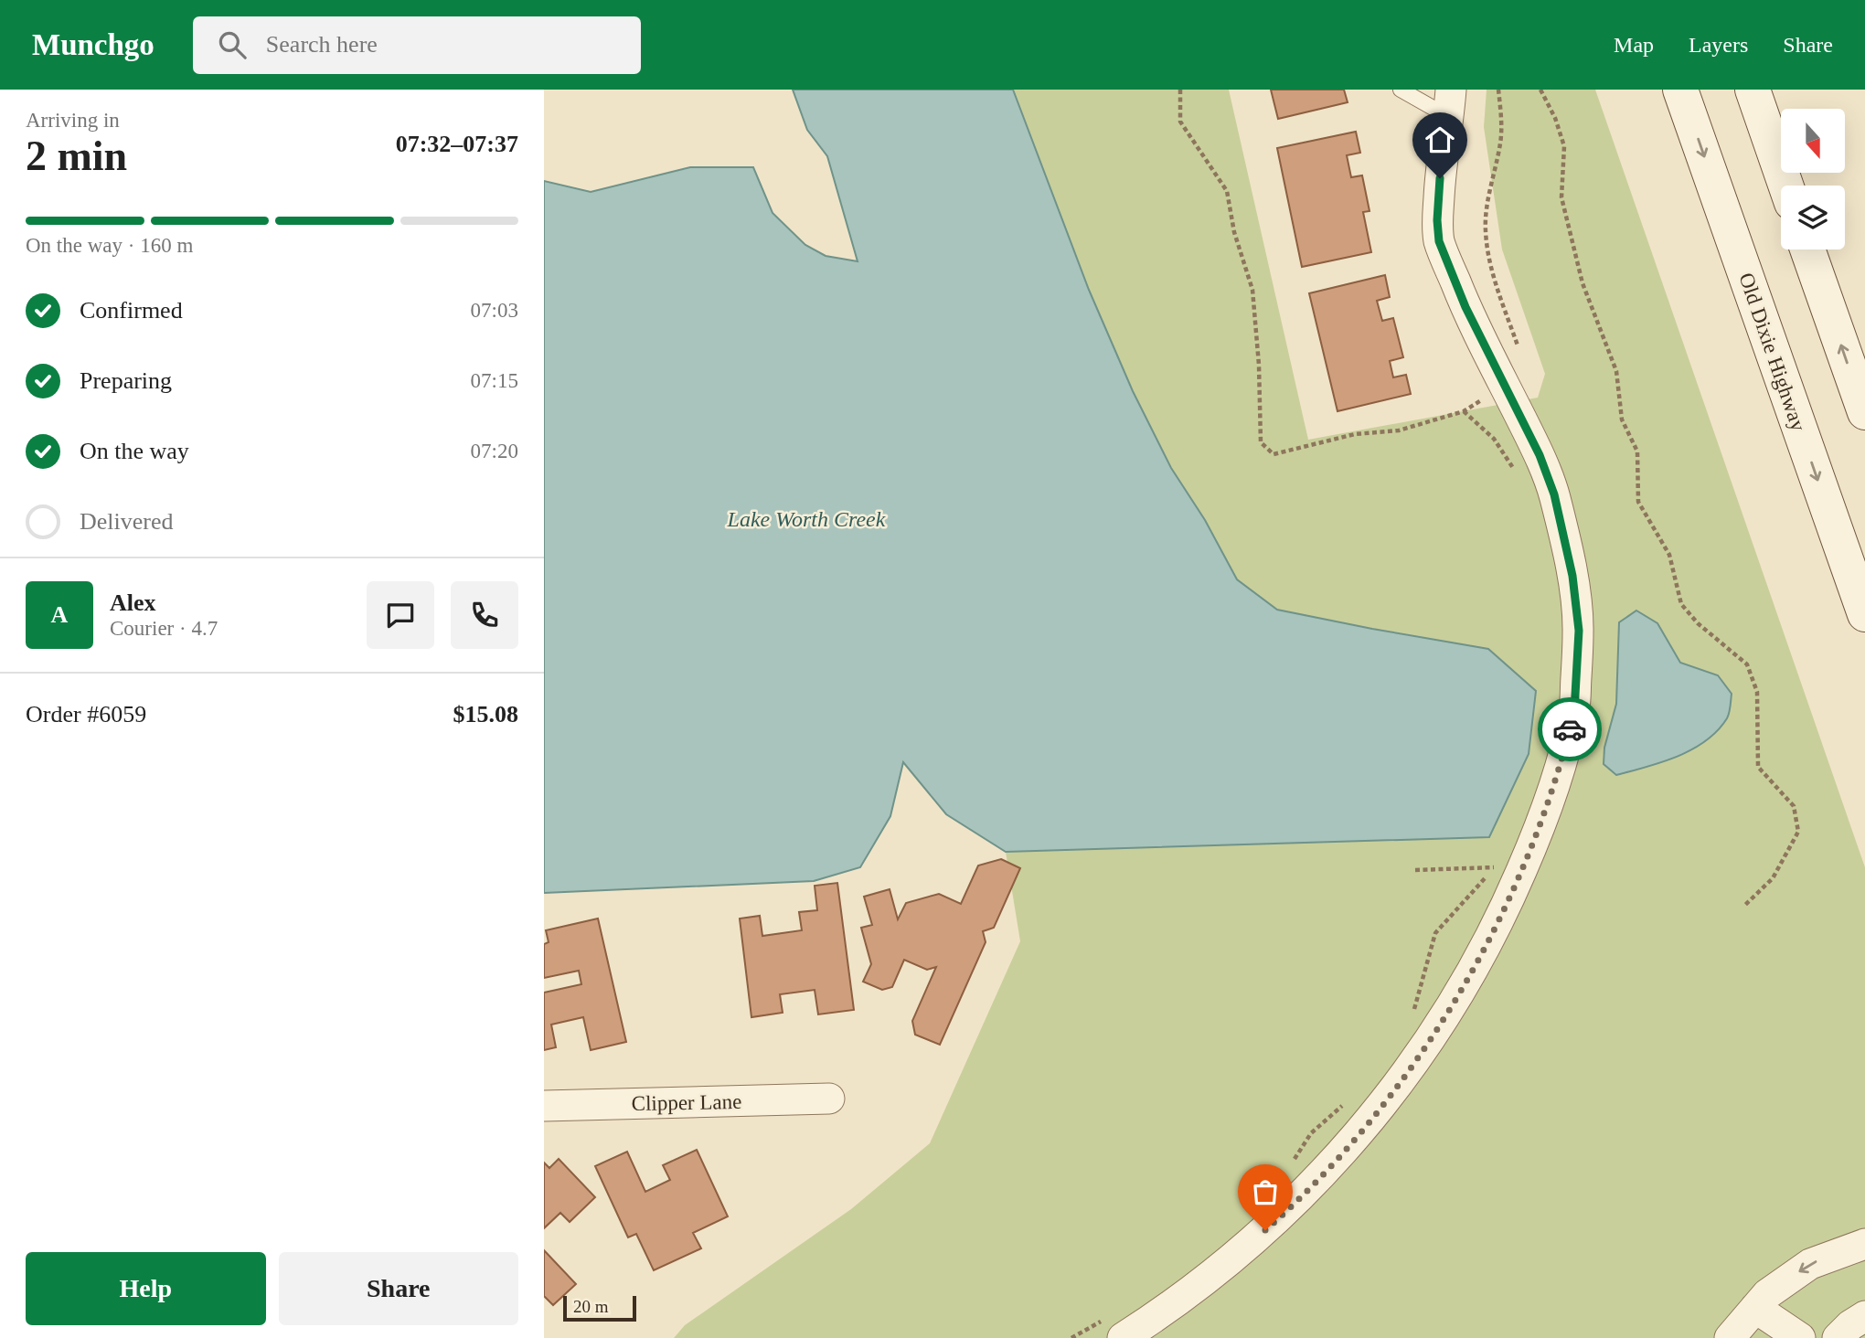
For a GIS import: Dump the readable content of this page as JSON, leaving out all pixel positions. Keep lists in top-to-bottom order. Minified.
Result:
{"streets":{"main road":["Old Dixie Highway"],"street":["Clipper Lane"]},"water":["Lake Worth Creek"],"scale_bar":"20 m","north":"bottom","page":{"header":"Munchgo","search":"Search here","nav":["Map","Layers","Share"],"heading":["2 min","Arriving in","07:32–07:37"],"panel":["Alex","Courier · 4.7","Order #6059","$15.08"],"bar":"On the way · 160 m","list":[["Confirmed","07:03"],["Preparing","07:15"],["On the way","07:20"],"Delivered"],"round":"A","buttons":["Help","Share"],"scale":"20 m"}}
